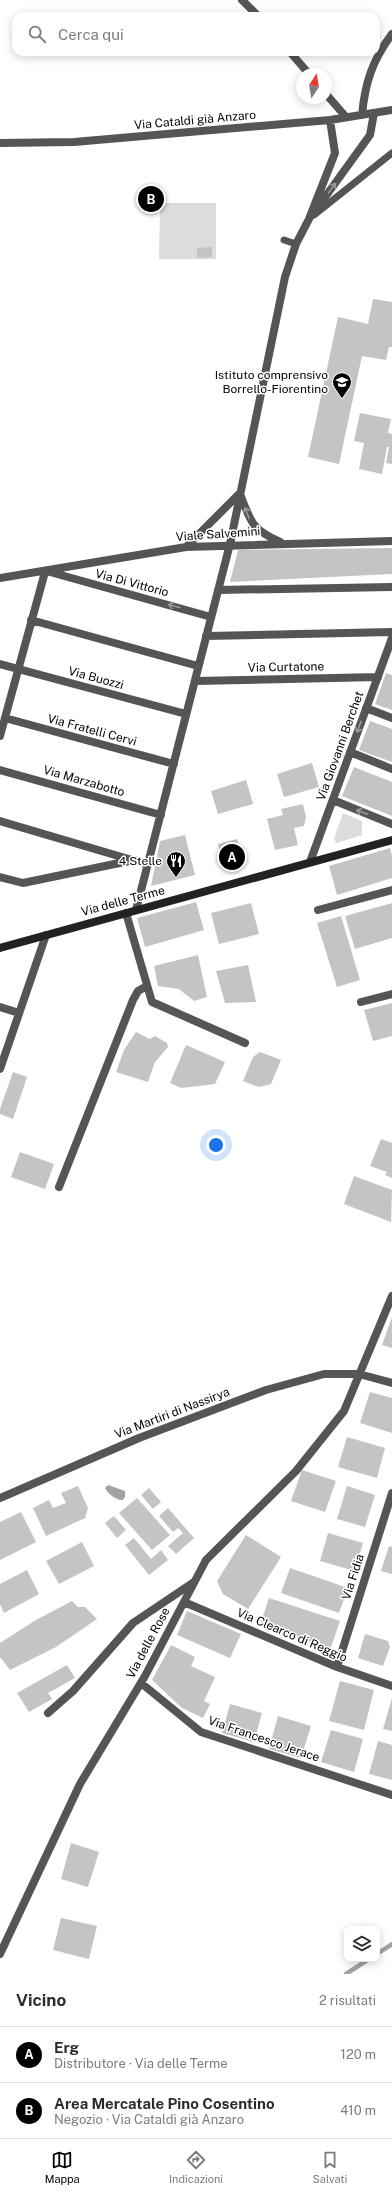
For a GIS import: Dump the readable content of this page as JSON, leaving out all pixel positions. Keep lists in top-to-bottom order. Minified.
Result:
{"streets":{"main road":["Via delle Terme"],"street":["Via Cataldi già Anzaro","Viale Salvemini","Via Di Vittorio","Via Curtatone","Via Buozzi","Via Fratelli Cervi","Via Giovanni Berchet","Via Marzabotto","Via Martiri di Nassirya","Via Fidia","Via Clearco di Reggio","Via delle Rose","Via Francesco Jerace"]},"crossings":[["Viale Salvemini","Via Di Vittorio"],["Via Curtatone","Via Giovanni Berchet"],["Via Giovanni Berchet","Via delle Terme"],["Via Martiri di Nassirya","Via delle Rose"],["Via Fidia","Via Clearco di Reggio"],["Via Clearco di Reggio","Via delle Rose"],["Via delle Rose","Via Francesco Jerace"]],"places":{"school or university":["Istituto comprensivo Borrello-Fiorentino"],"restaurant":["4 Stelle"]},"north":"top","page":{"search":"Cerca qui","pins":["B","A"],"heading":["Vicino","2 risultati"],"list":[{"mark":"A","name":"Erg","note":"Distributore · Via delle Terme","value":"120 m"},{"mark":"B","name":"Area Mercatale Pino Cosentino","note":"Negozio · Via Cataldi già Anzaro","value":"410 m"}],"nav":["Mappa","Indicazioni","Salvati"]}}
